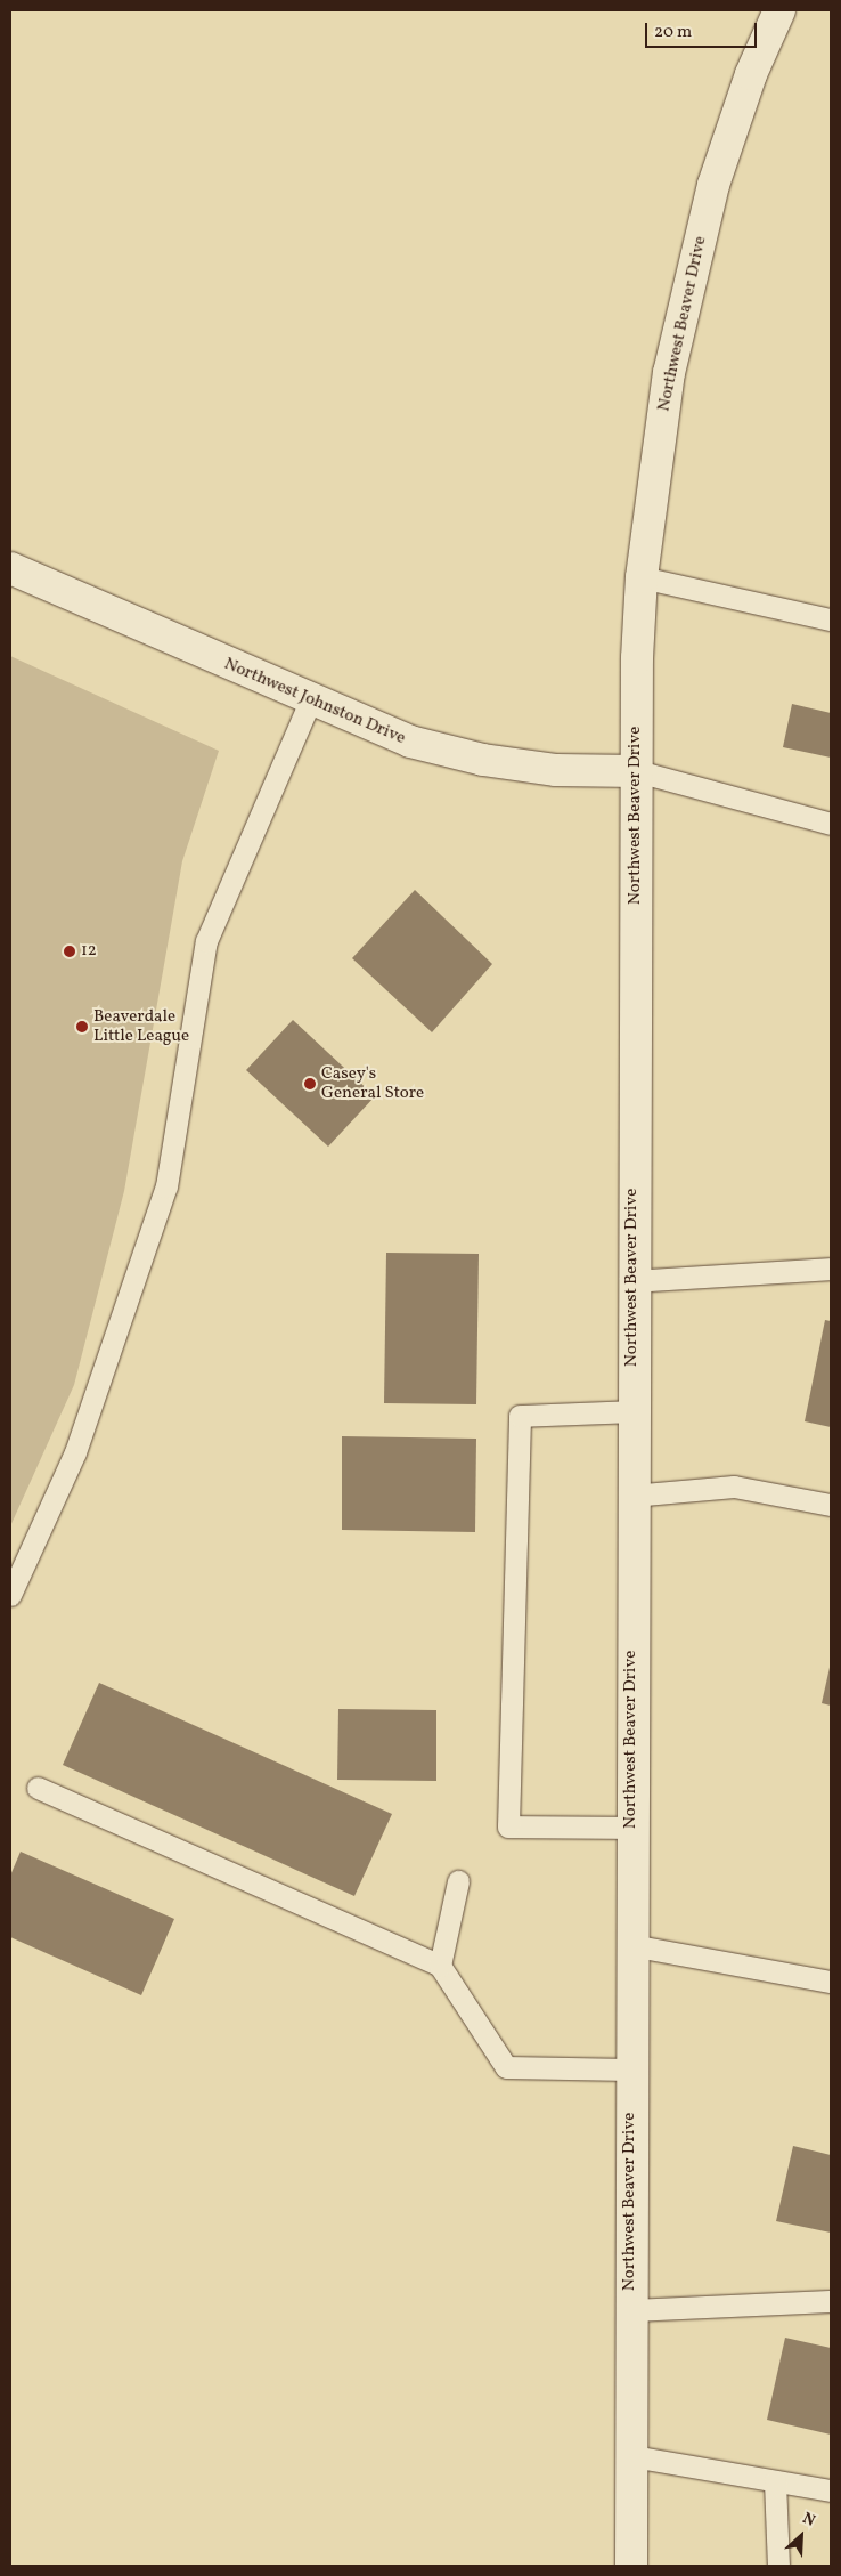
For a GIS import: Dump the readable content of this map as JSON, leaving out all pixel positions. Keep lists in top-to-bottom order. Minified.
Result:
{"streets":{"main road":["Northwest Beaver Drive","Northwest Johnston Drive"]},"crossings":[["Northwest Beaver Drive","Northwest Johnston Drive"]],"places":["12","Beaverdale Little League","Casey's General Store"],"scale_bar":"20 m","north":"top right"}
